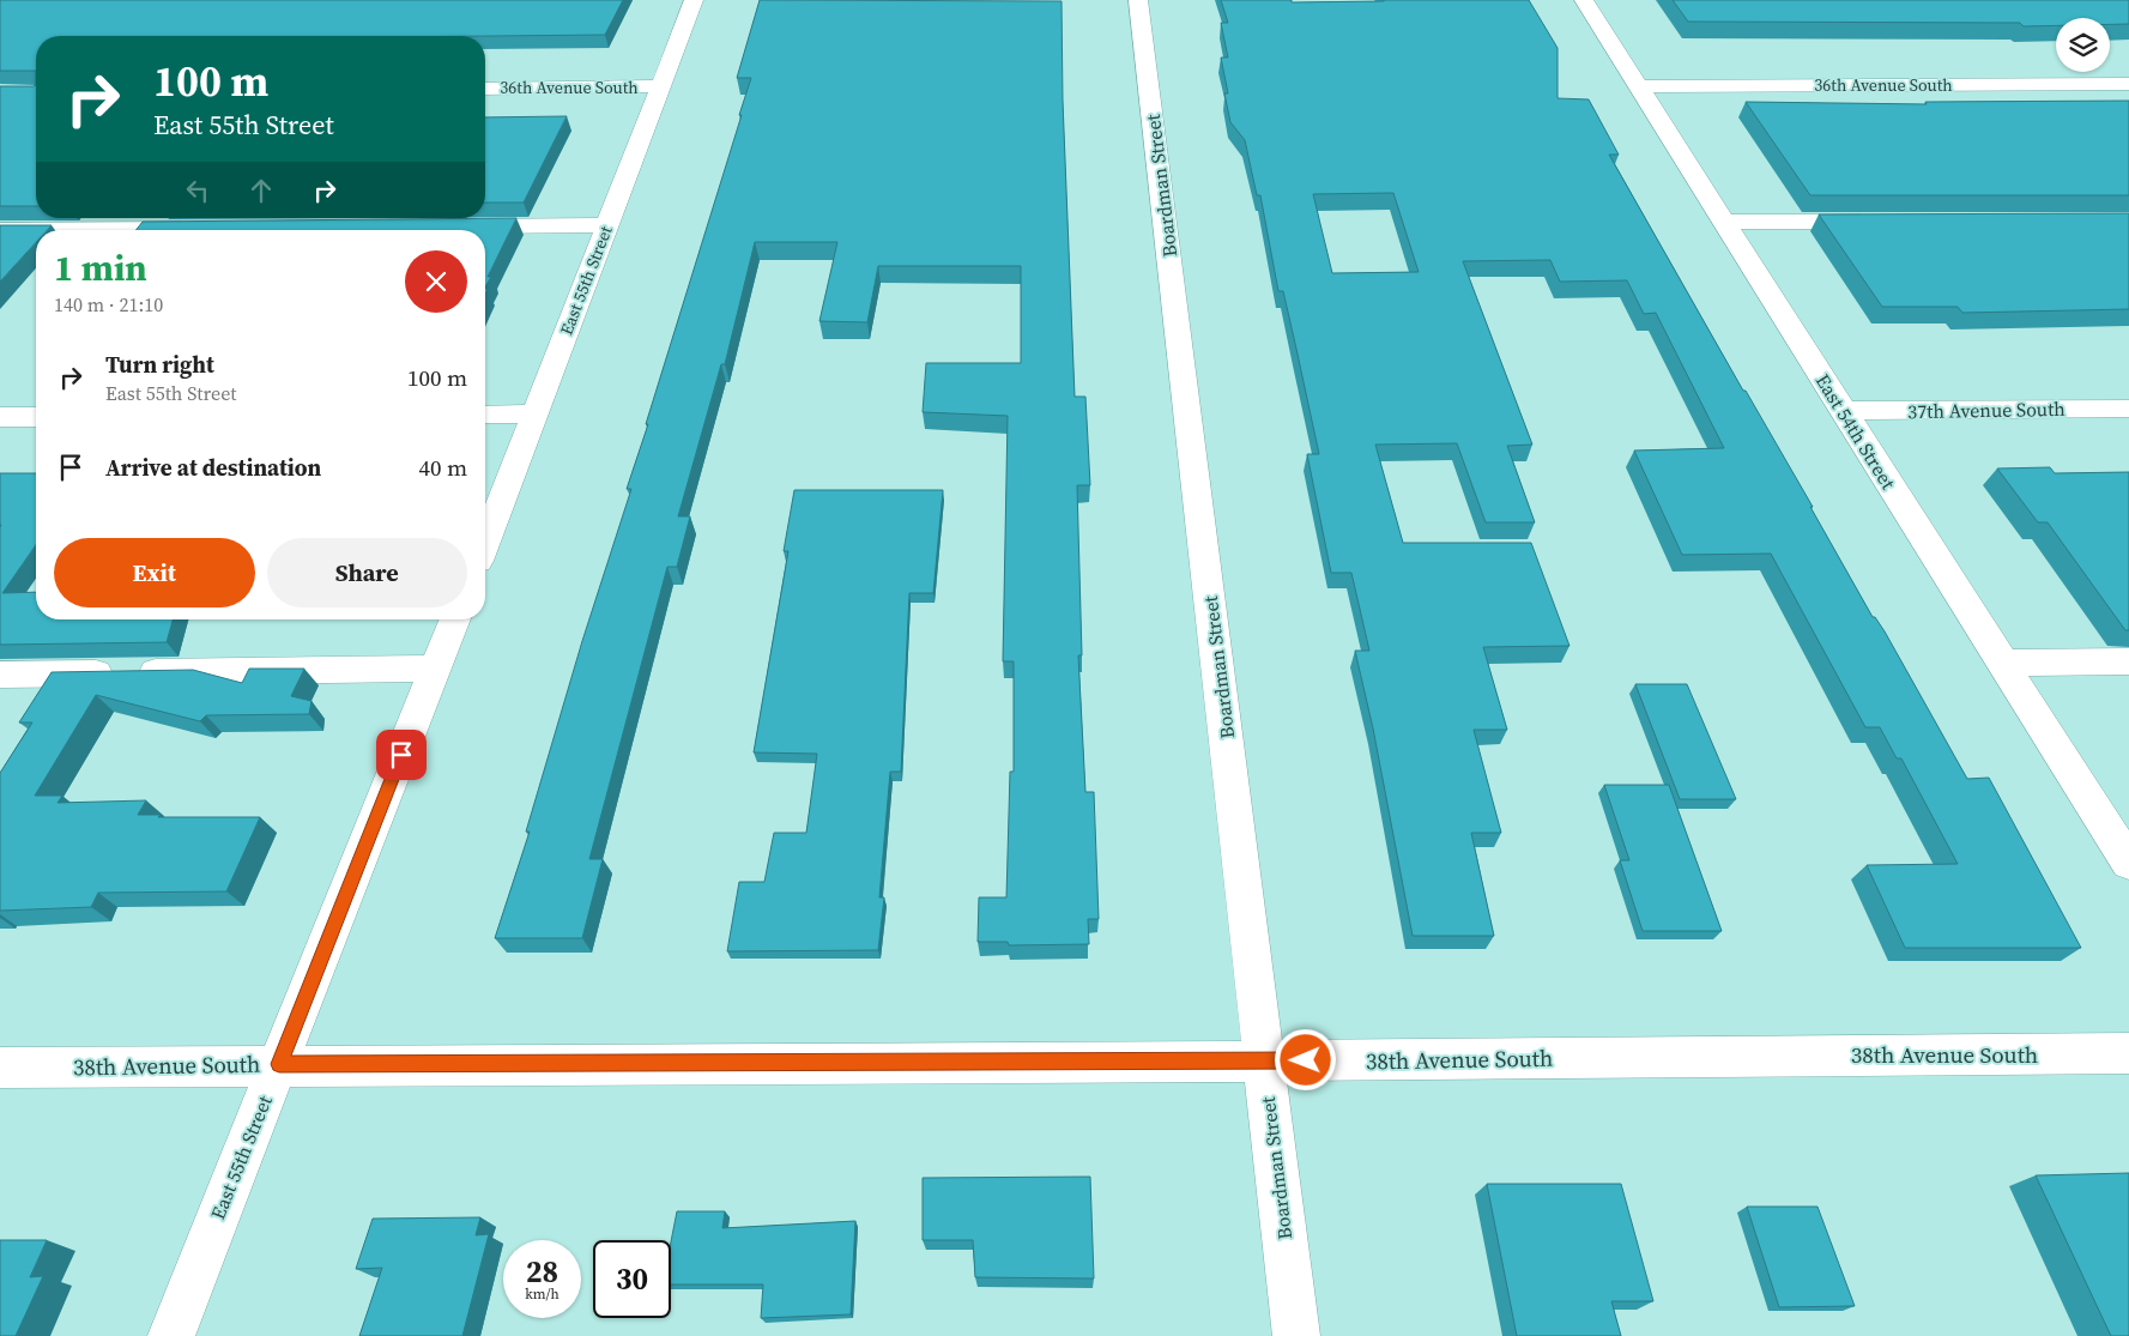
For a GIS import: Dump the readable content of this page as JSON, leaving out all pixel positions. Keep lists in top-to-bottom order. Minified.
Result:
{"streets":{"street":["36th Avenue South","Boardman Street","East 55th Street","37th Avenue South","East 54th Street","38th Avenue South"]},"crossings":[["36th Avenue South","East 55th Street"],["36th Avenue South","East 54th Street"],["Boardman Street","38th Avenue South"],["East 55th Street","38th Avenue South"],["37th Avenue South","East 54th Street"]],"page":{"turn":["100 m","East 55th Street"],"heading":["1 min","140 m · 21:10"],"list":[{"name":"Turn right","note":"East 55th Street","value":"100 m"},{"name":"Arrive at destination","value":"40 m"}],"buttons":["Exit","Share"],"speed":"28 km/h","limit":"30"}}
